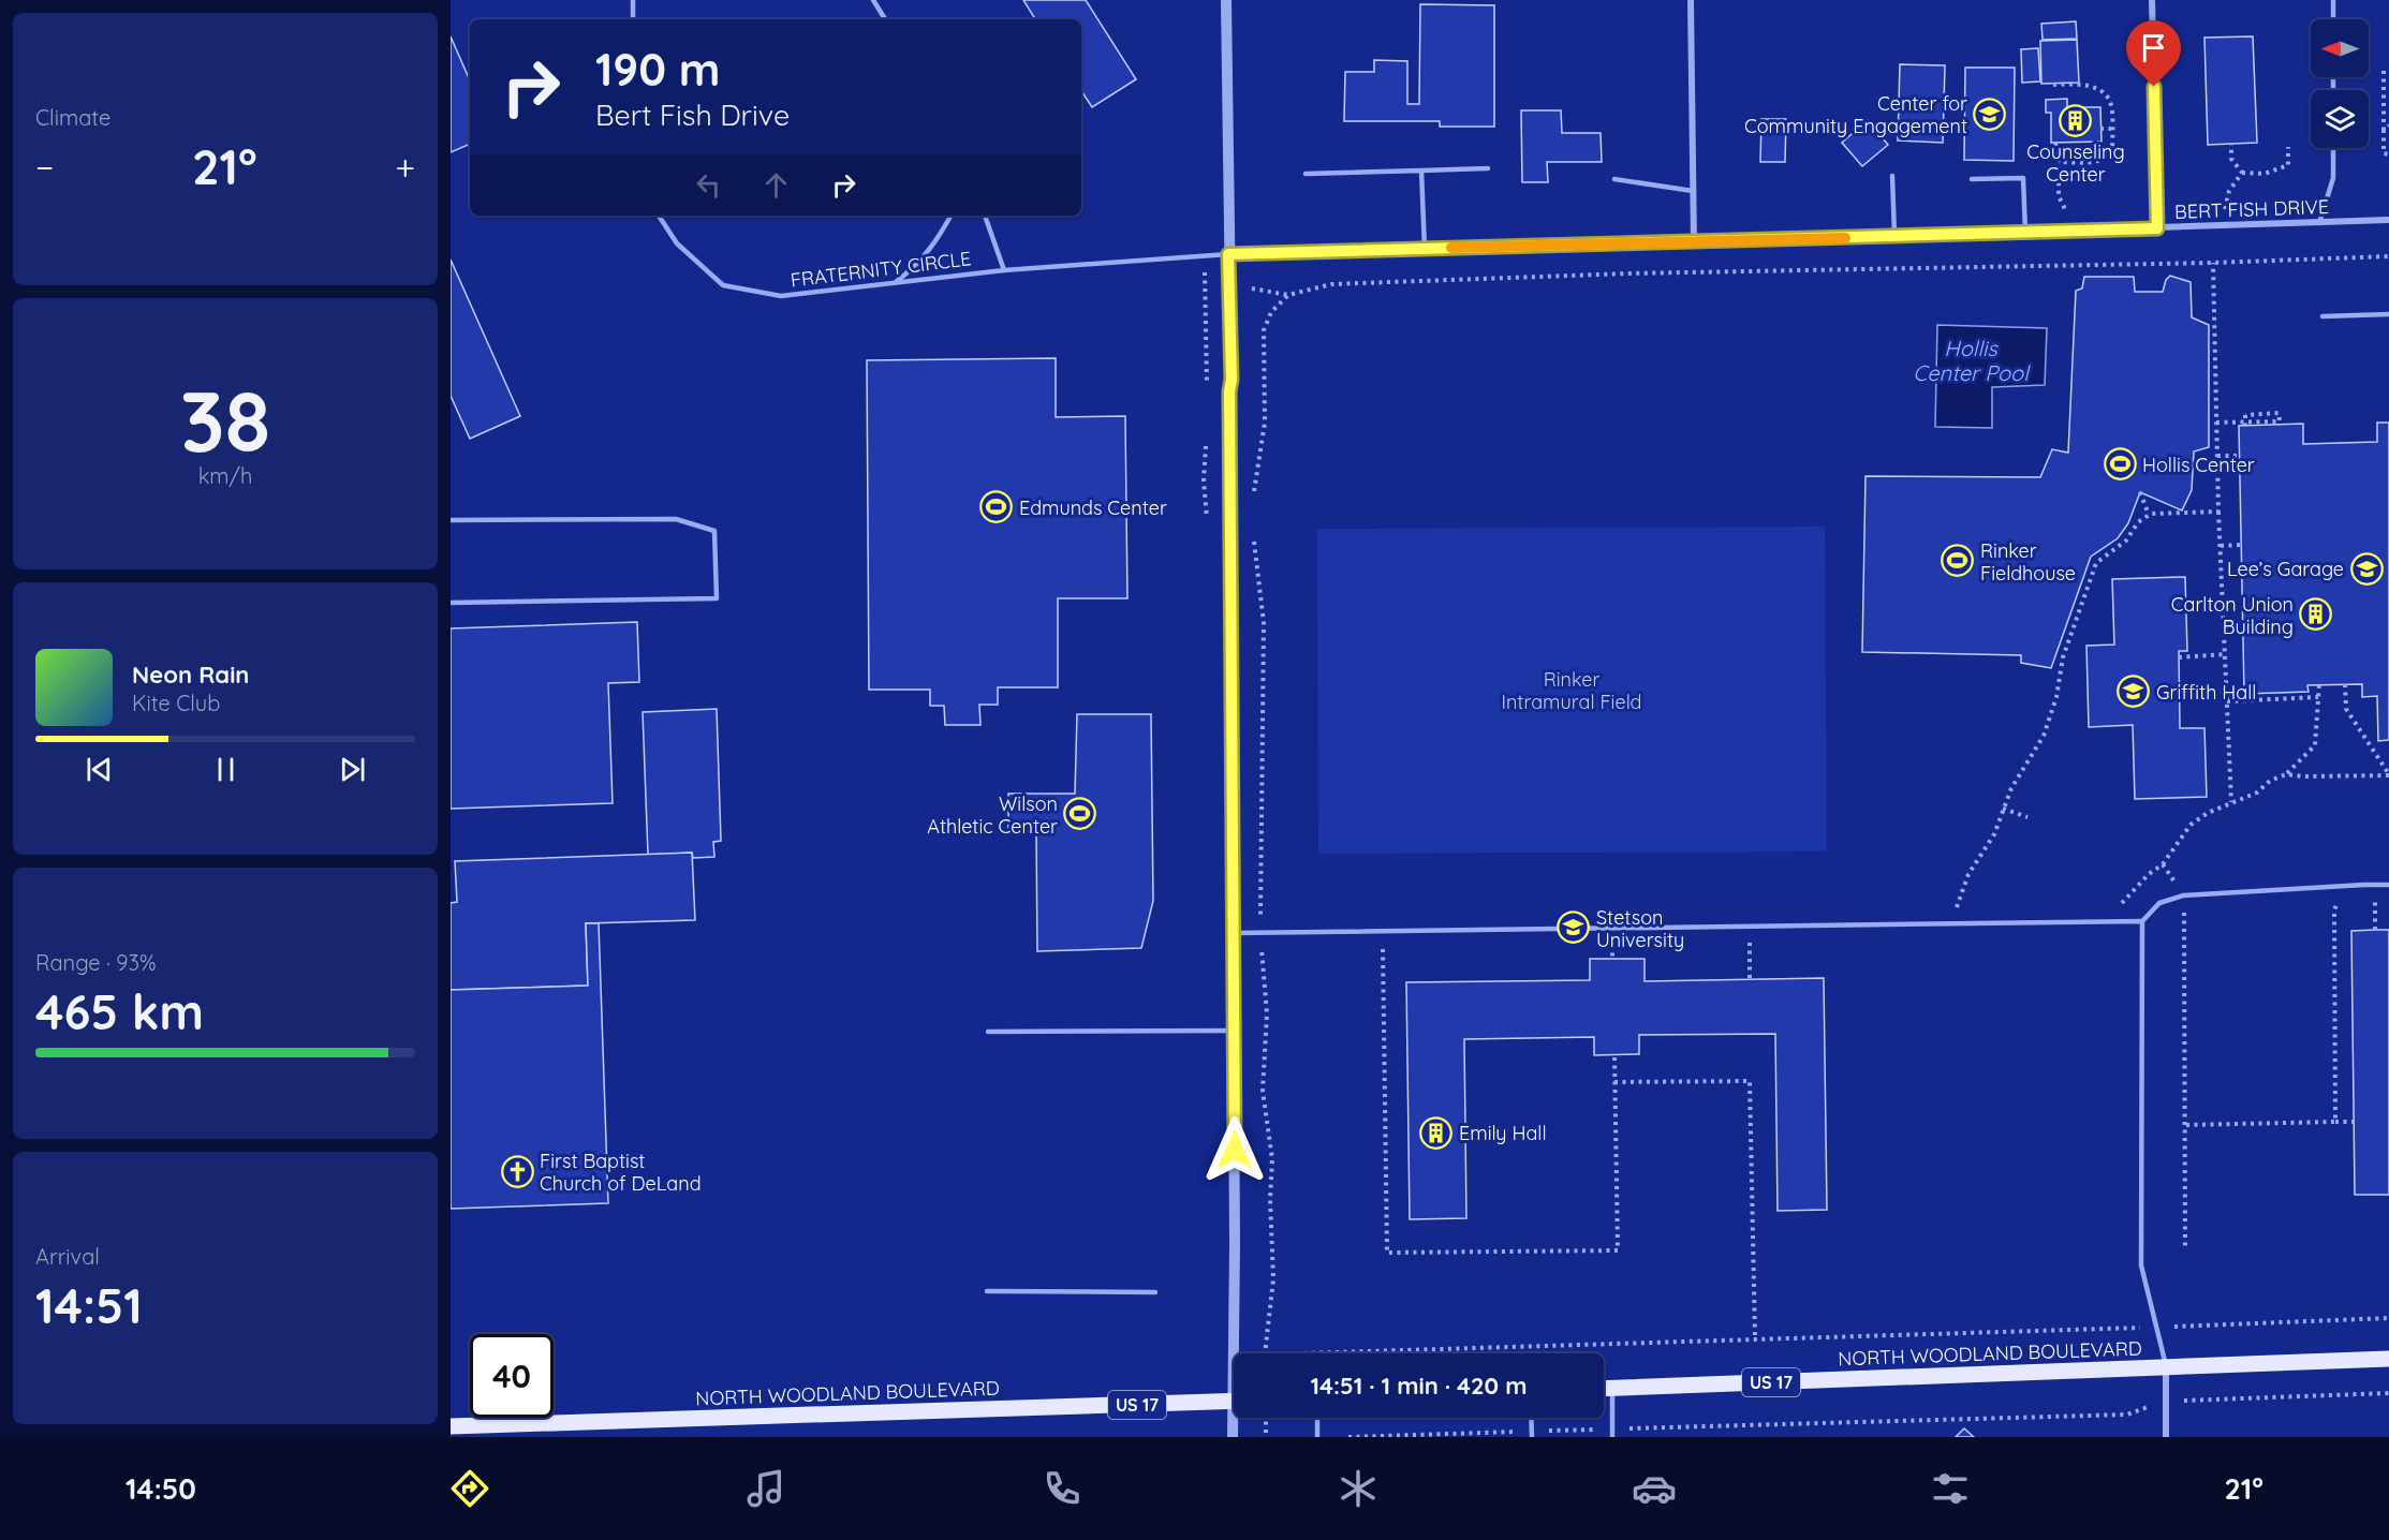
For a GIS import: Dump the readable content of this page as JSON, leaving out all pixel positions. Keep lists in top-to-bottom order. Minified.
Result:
{"streets":{"main road":["NORTH WOODLAND BOULEVARD","US 17"],"street":["BERT FISH DRIVE"],"lane":["FRATERNITY CIRCLE"]},"water":["Hollis Center Pool"],"parks":["Rinker Intramural Field"],"places":{"school or university":["Center for Community Engagement","Lee’s Garage","Griffith Hall","Stetson University"],"building":["Counseling Center","Carlton Union Building","Emily Hall"],"sports":["Hollis Center","Edmunds Center","Rinker Fieldhouse","Wilson Athletic Center"],"church":["First Baptist Church of DeLand"]},"north":"left","page":{"tile":["Climate",["38","km/h"],["Range · 93%","465 km"],["Arrival","14:51"]],"turn":["190 m","Bert Fish Drive"],"heat":["−","21°","+"],"song":["Neon Rain","Kite Club"],"limit":"40","trip":"14:51 · 1 min · 420 m","tabs":["14:50","21°"]}}
